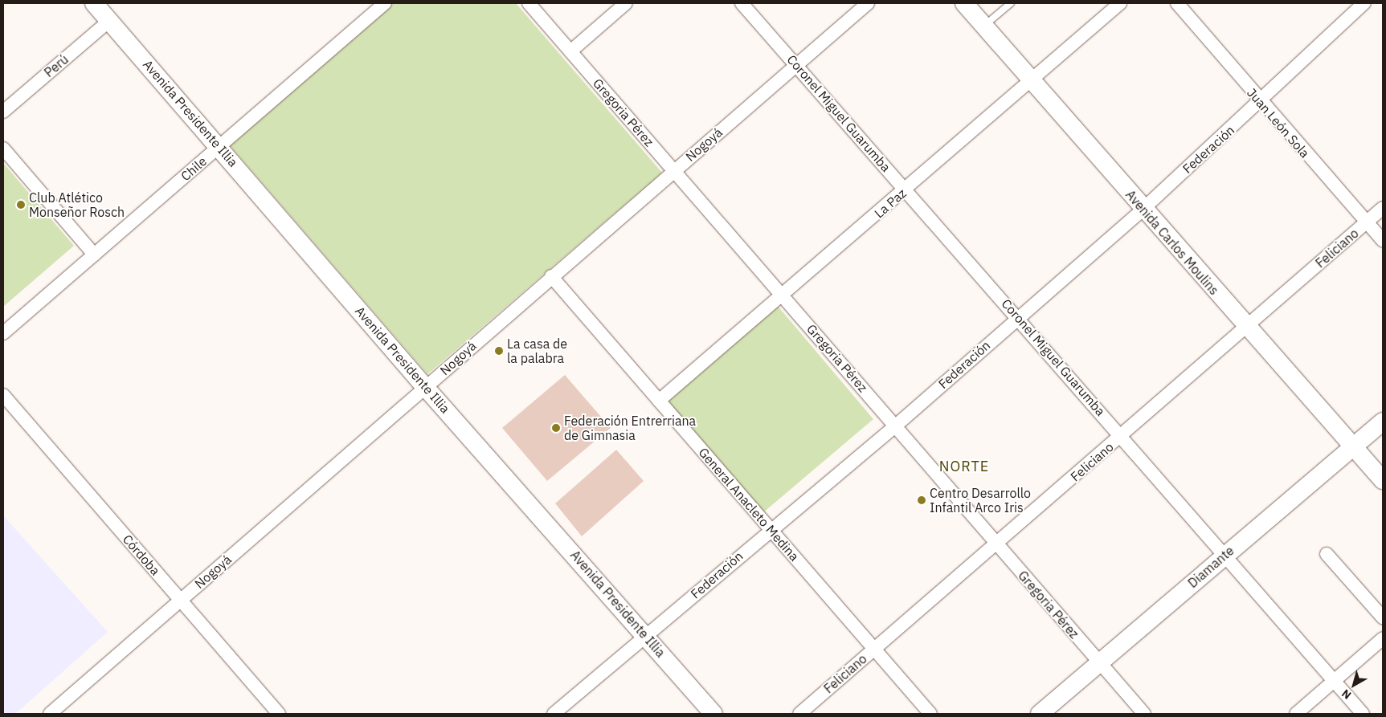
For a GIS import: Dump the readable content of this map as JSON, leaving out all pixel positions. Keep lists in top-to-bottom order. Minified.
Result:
{"streets":{"street":["Perú","Gregoria Pérez","Avenida Presidente Illia","Coronel Miguel Guarumba","Juan León Sola","Nogoyá","Federación","Chile","La Paz","Avenida Carlos Moulins","Feliciano","General Anacleto Medina","Córdoba","Diamante"]},"crossings":[["Perú","Avenida Presidente Illia"],["Gregoria Pérez","Nogoyá"],["Gregoria Pérez","Federación"],["Gregoria Pérez","La Paz"],["Gregoria Pérez","Feliciano"],["Gregoria Pérez","Diamante"],["Avenida Presidente Illia","Nogoyá"],["Avenida Presidente Illia","Federación"],["Avenida Presidente Illia","Chile"],["Coronel Miguel Guarumba","Nogoyá"],["Coronel Miguel Guarumba","Federación"],["Coronel Miguel Guarumba","La Paz"],["Coronel Miguel Guarumba","Feliciano"],["Coronel Miguel Guarumba","Diamante"],["Juan León Sola","Federación"],["Juan León Sola","Feliciano"],["Nogoyá","General Anacleto Medina"],["Nogoyá","Córdoba"],["Federación","Avenida Carlos Moulins"],["Federación","General Anacleto Medina"],["La Paz","Avenida Carlos Moulins"],["La Paz","General Anacleto Medina"],["Avenida Carlos Moulins","Feliciano"],["Avenida Carlos Moulins","Diamante"],["Feliciano","General Anacleto Medina"]],"districts":["NORTE"],"places":["Club Atlético Monseñor Rosch","La casa de la palabra","Federación Entrerriana de Gimnasia","Centro Desarrollo Infantil Arco Iris"],"north":"bottom left"}
